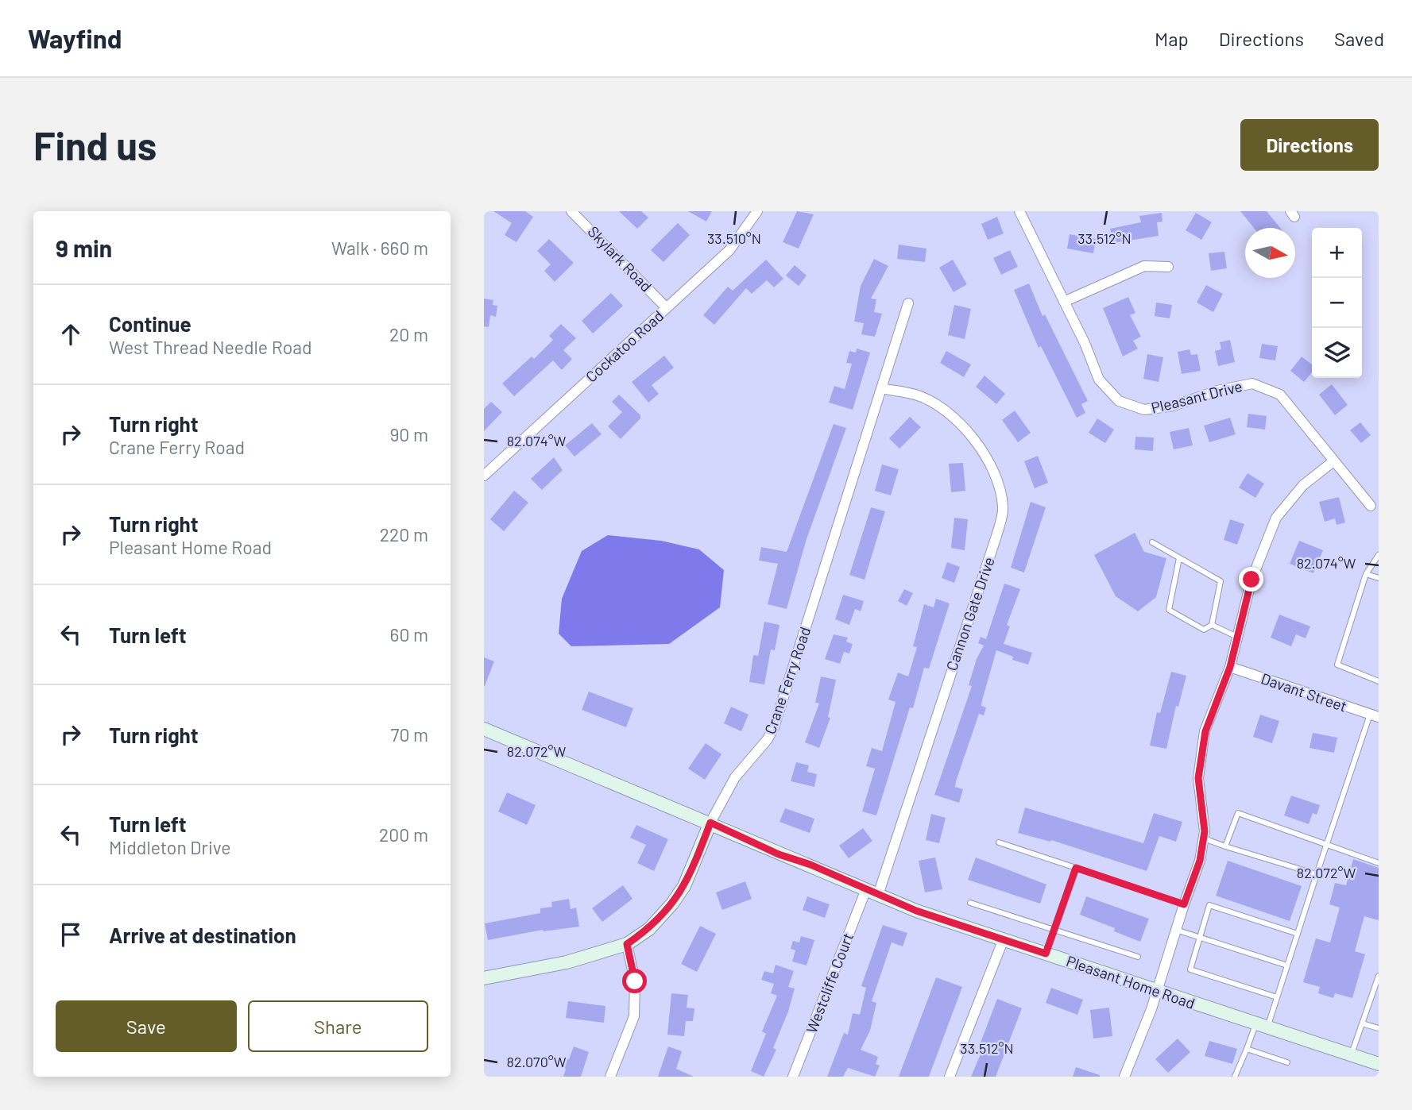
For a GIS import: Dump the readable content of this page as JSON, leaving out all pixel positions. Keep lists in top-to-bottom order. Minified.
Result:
{"streets":{"main road":["Crane Ferry Road","Pleasant Home Road"],"street":["Skylark Road","Cockatoo Road","Pleasant Drive","Cannon Gate Drive","Davant Street","Westcliffe Court"]},"crossings":[["Skylark Road","Cockatoo Road"],["Cannon Gate Drive","Crane Ferry Road"],["Cannon Gate Drive","Pleasant Home Road"],["Cannon Gate Drive","Westcliffe Court"],["Crane Ferry Road","Pleasant Home Road"],["Pleasant Home Road","Westcliffe Court"]],"north":"right","page":{"header":"Wayfind","nav":["Map","Directions","Saved"],"buttons":["Directions",["Save","Share"]],"title":"Find us","heading":["9 min","Walk · 660 m"],"map_buttons":["+","−"],"list":[["Continue","West Thread Needle Road","20 m"],["Turn right","Crane Ferry Road","90 m"],["Turn right","Pleasant Home Road","220 m"],["Turn left","60 m"],["Turn right","70 m"],["Turn left","Middleton Drive","200 m"],"Arrive at destination"]},"coordinates":["33.510°N","33.512°N","82.074°W","82.072°W","82.070°W"]}
